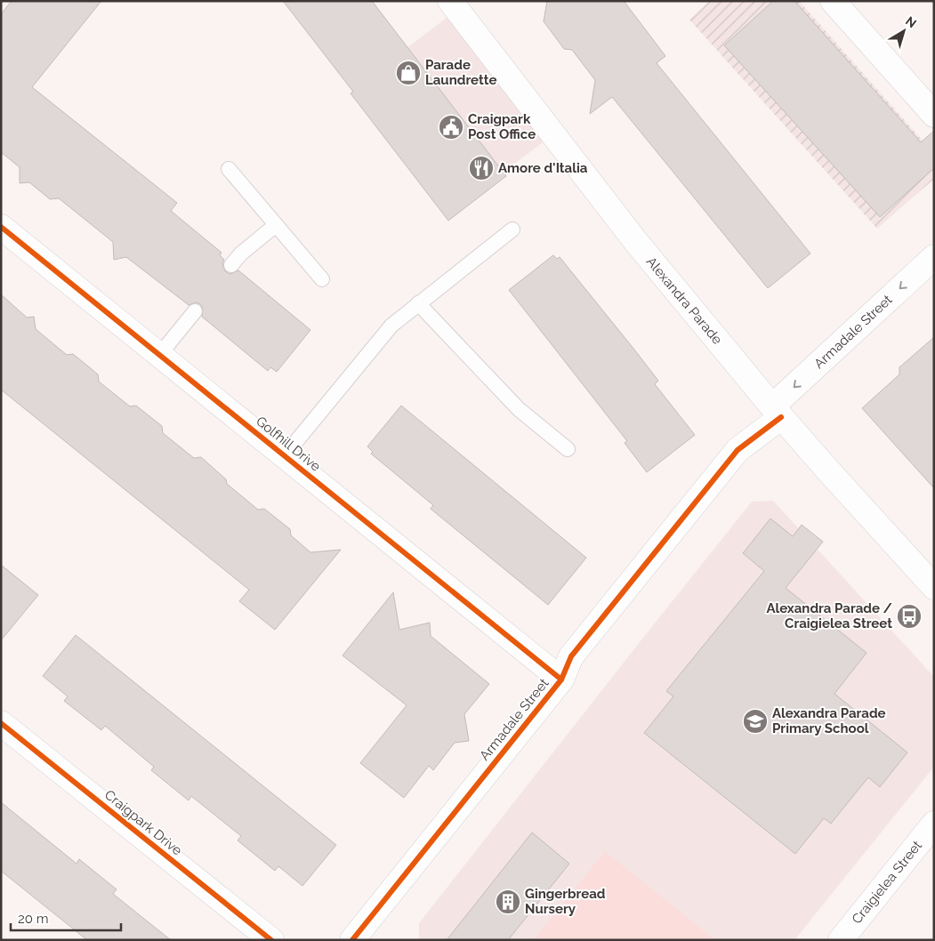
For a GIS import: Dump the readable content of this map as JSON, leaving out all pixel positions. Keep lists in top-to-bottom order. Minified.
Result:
{"streets":{"street":["Alexandra Parade","Armadale Street","Golfhill Drive","Craigpark Drive","Craigielea Street"]},"crossings":[["Alexandra Parade","Armadale Street"],["Armadale Street","Golfhill Drive"]],"places":{"shop":["Parade Laundrette"],"public building":["Craigpark Post Office"],"restaurant":["Amore d'Italia"],"bus stop":["Alexandra Parade / Craigielea Street"],"school or university":["Alexandra Parade Primary School"],"building":["Gingerbread Nursery"]},"scale_bar":"20 m","north":"top right"}
